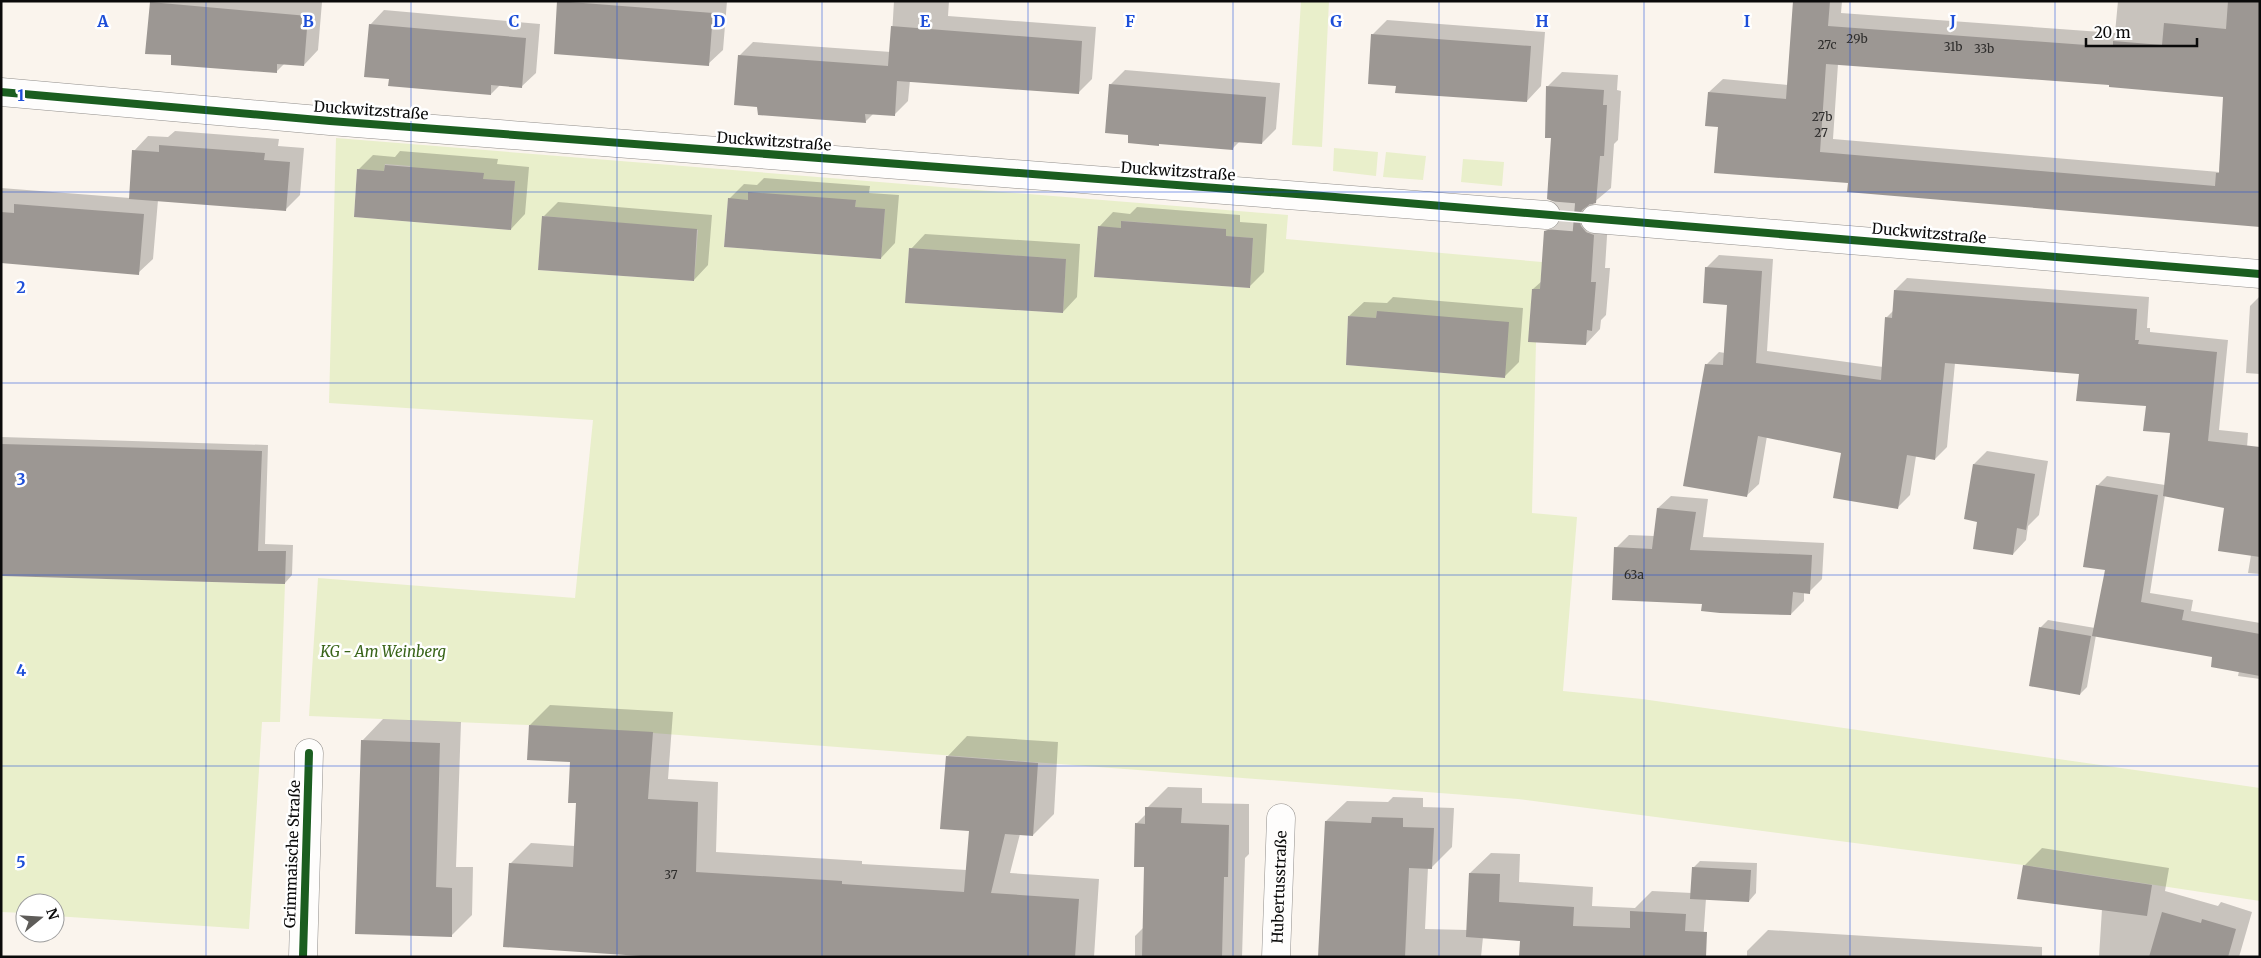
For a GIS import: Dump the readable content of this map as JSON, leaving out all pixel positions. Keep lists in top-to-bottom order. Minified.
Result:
{"streets":{"street":["Duckwitzstraße","Grimmaische Straße","Hubertusstraße"]},"parks":["KG - Am Weinberg"],"house_numbers":["29b","27c","31b","33b","27b","27","63a","37"],"scale_bar":"20 m","north":"right","grid":{"columns":["A","B","C","D","E","F","G","H","I","J"],"rows":["1","2","3","4","5"]}}
